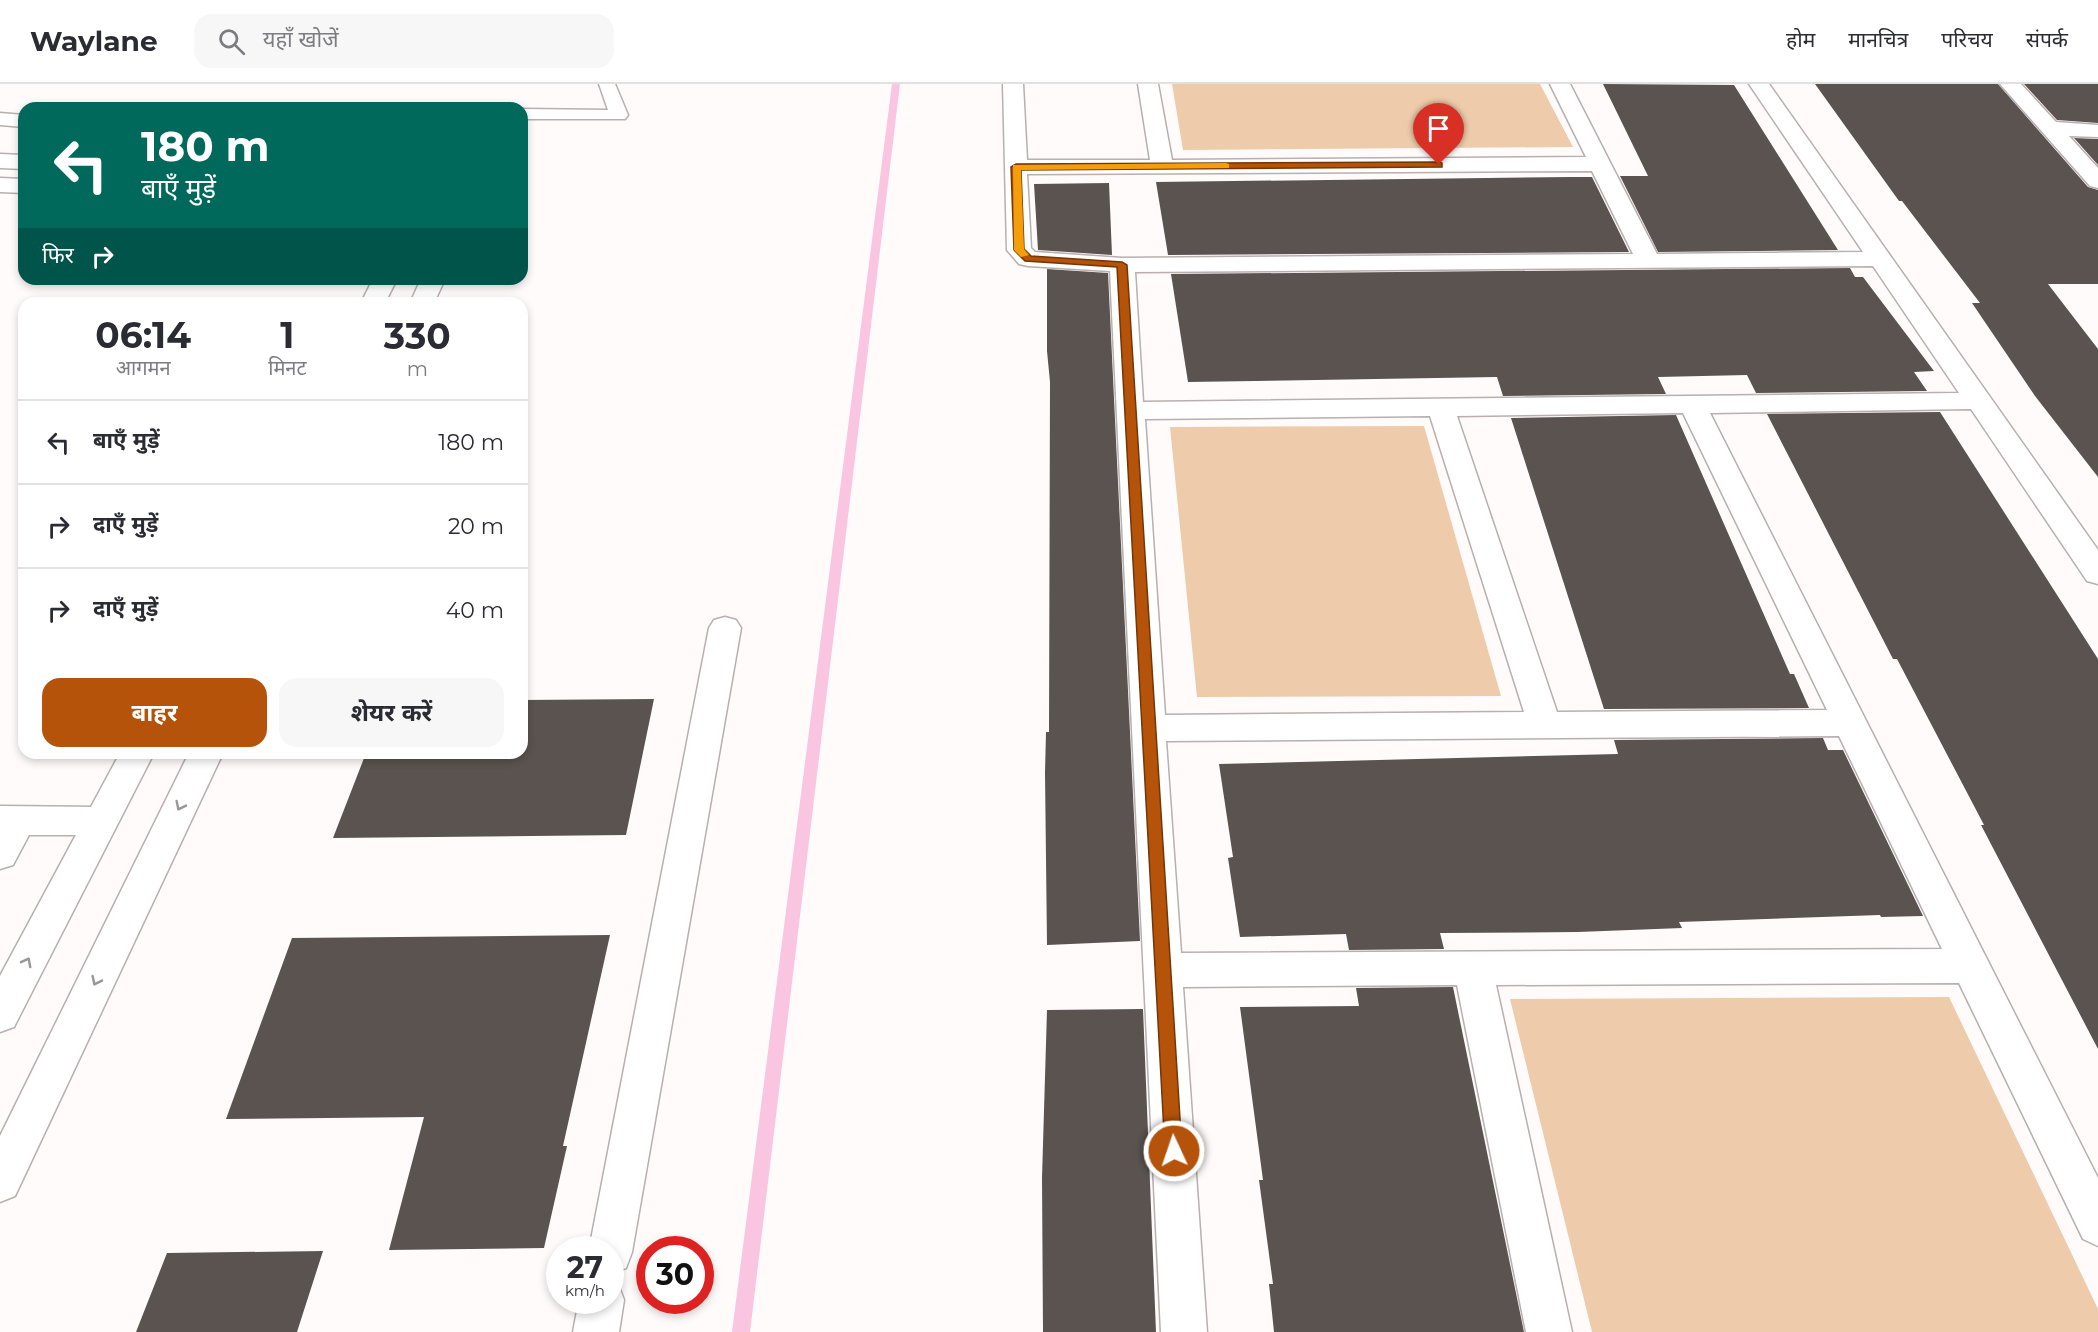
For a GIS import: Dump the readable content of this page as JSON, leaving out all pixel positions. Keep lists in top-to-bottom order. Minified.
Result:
{"page":{"header":"Waylane","search":"यहाँ खोजें","nav":["होम","मानचित्र","परिचय","संपर्क"],"turn":["180 m","बाएँ मुड़ें"],"then":"फिर","eta":["06:14","आगमन","1","मिनट","330","m"],"list":[{"name":"बाएँ मुड़ें","value":"180 m"},{"name":"दाएँ मुड़ें","value":"20 m"},{"name":"दाएँ मुड़ें","value":"40 m"}],"buttons":["बाहर","शेयर करें"],"speed":"27 km/h","limit":"30"}}
